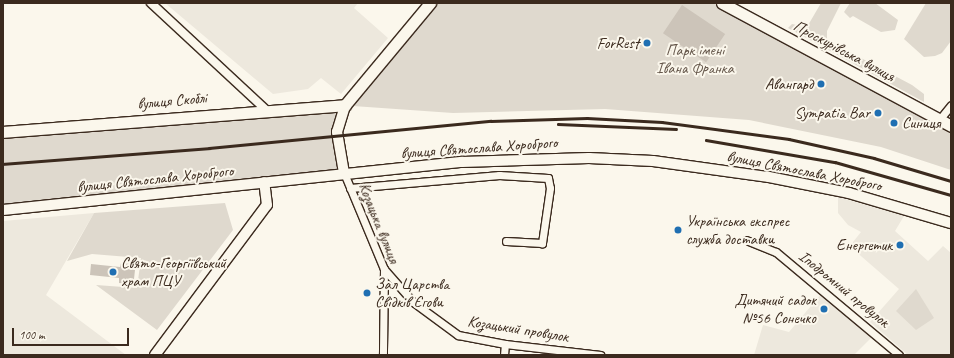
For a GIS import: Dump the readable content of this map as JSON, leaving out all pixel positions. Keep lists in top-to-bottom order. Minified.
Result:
{"streets":{"main road":["Проскурівська вулиця","вулиця Скоблі","вулиця Святослава Хороброго"],"street":["Козацька вулиця","Іподромний провулок","Козацький провулок"]},"crossings":[["вулиця Святослава Хороброго","Козацька вулиця"],["Козацька вулиця","Козацький провулок"]],"parks":["Парк імені Івана Франка"],"places":["ForRest","Авангард","Sympatia Bar","Синиця","Українська експрес служба доставки","Енергетик","Свято-Георгіївський храм ПЦУ","Зал Царства Свідків Єгови","Дитячий садок №56 Сонечко"],"scale_bar":"100 m"}
